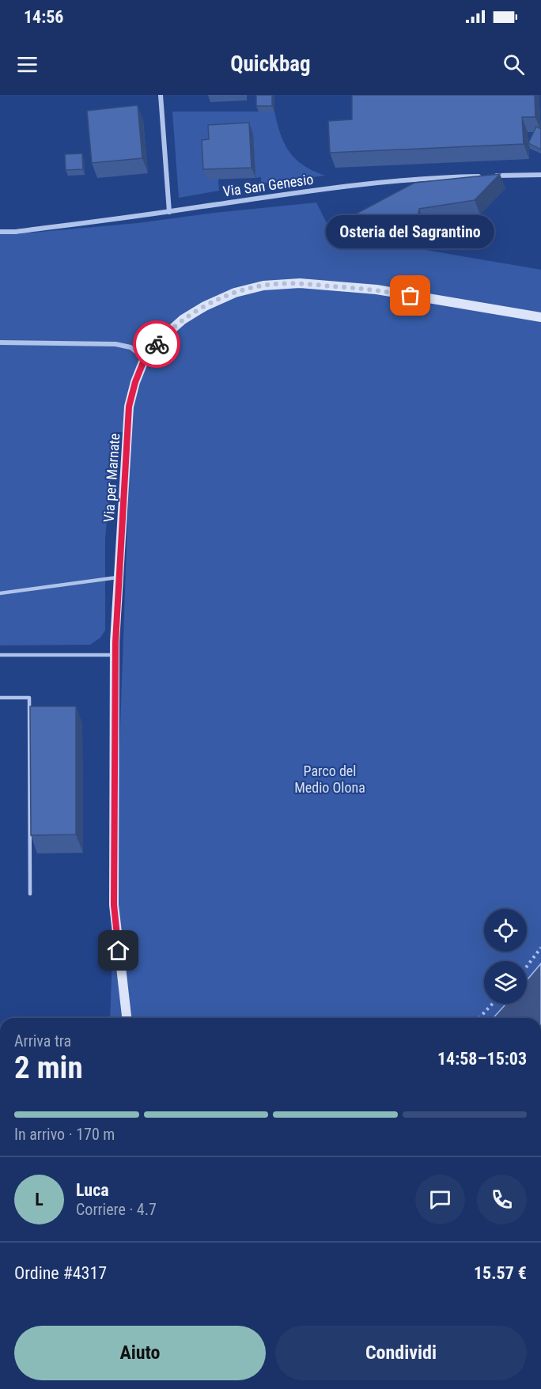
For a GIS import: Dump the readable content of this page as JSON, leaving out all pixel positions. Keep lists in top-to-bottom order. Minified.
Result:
{"streets":{"street":["Via San Genesio","Via per Marnate"]},"parks":["Parco del Medio Olona"],"places":["Osteria del Sagrantino"],"page":{"status":"14:56","header":"Quickbag","bubble":"Osteria del Sagrantino","heading":["2 min","Arriva tra","14:58–15:03"],"panel":["Luca","Corriere · 4.7","Ordine #4317","15.57 €"],"bar":"In arrivo · 170 m","round":"L","buttons":["Aiuto","Condividi"]}}
